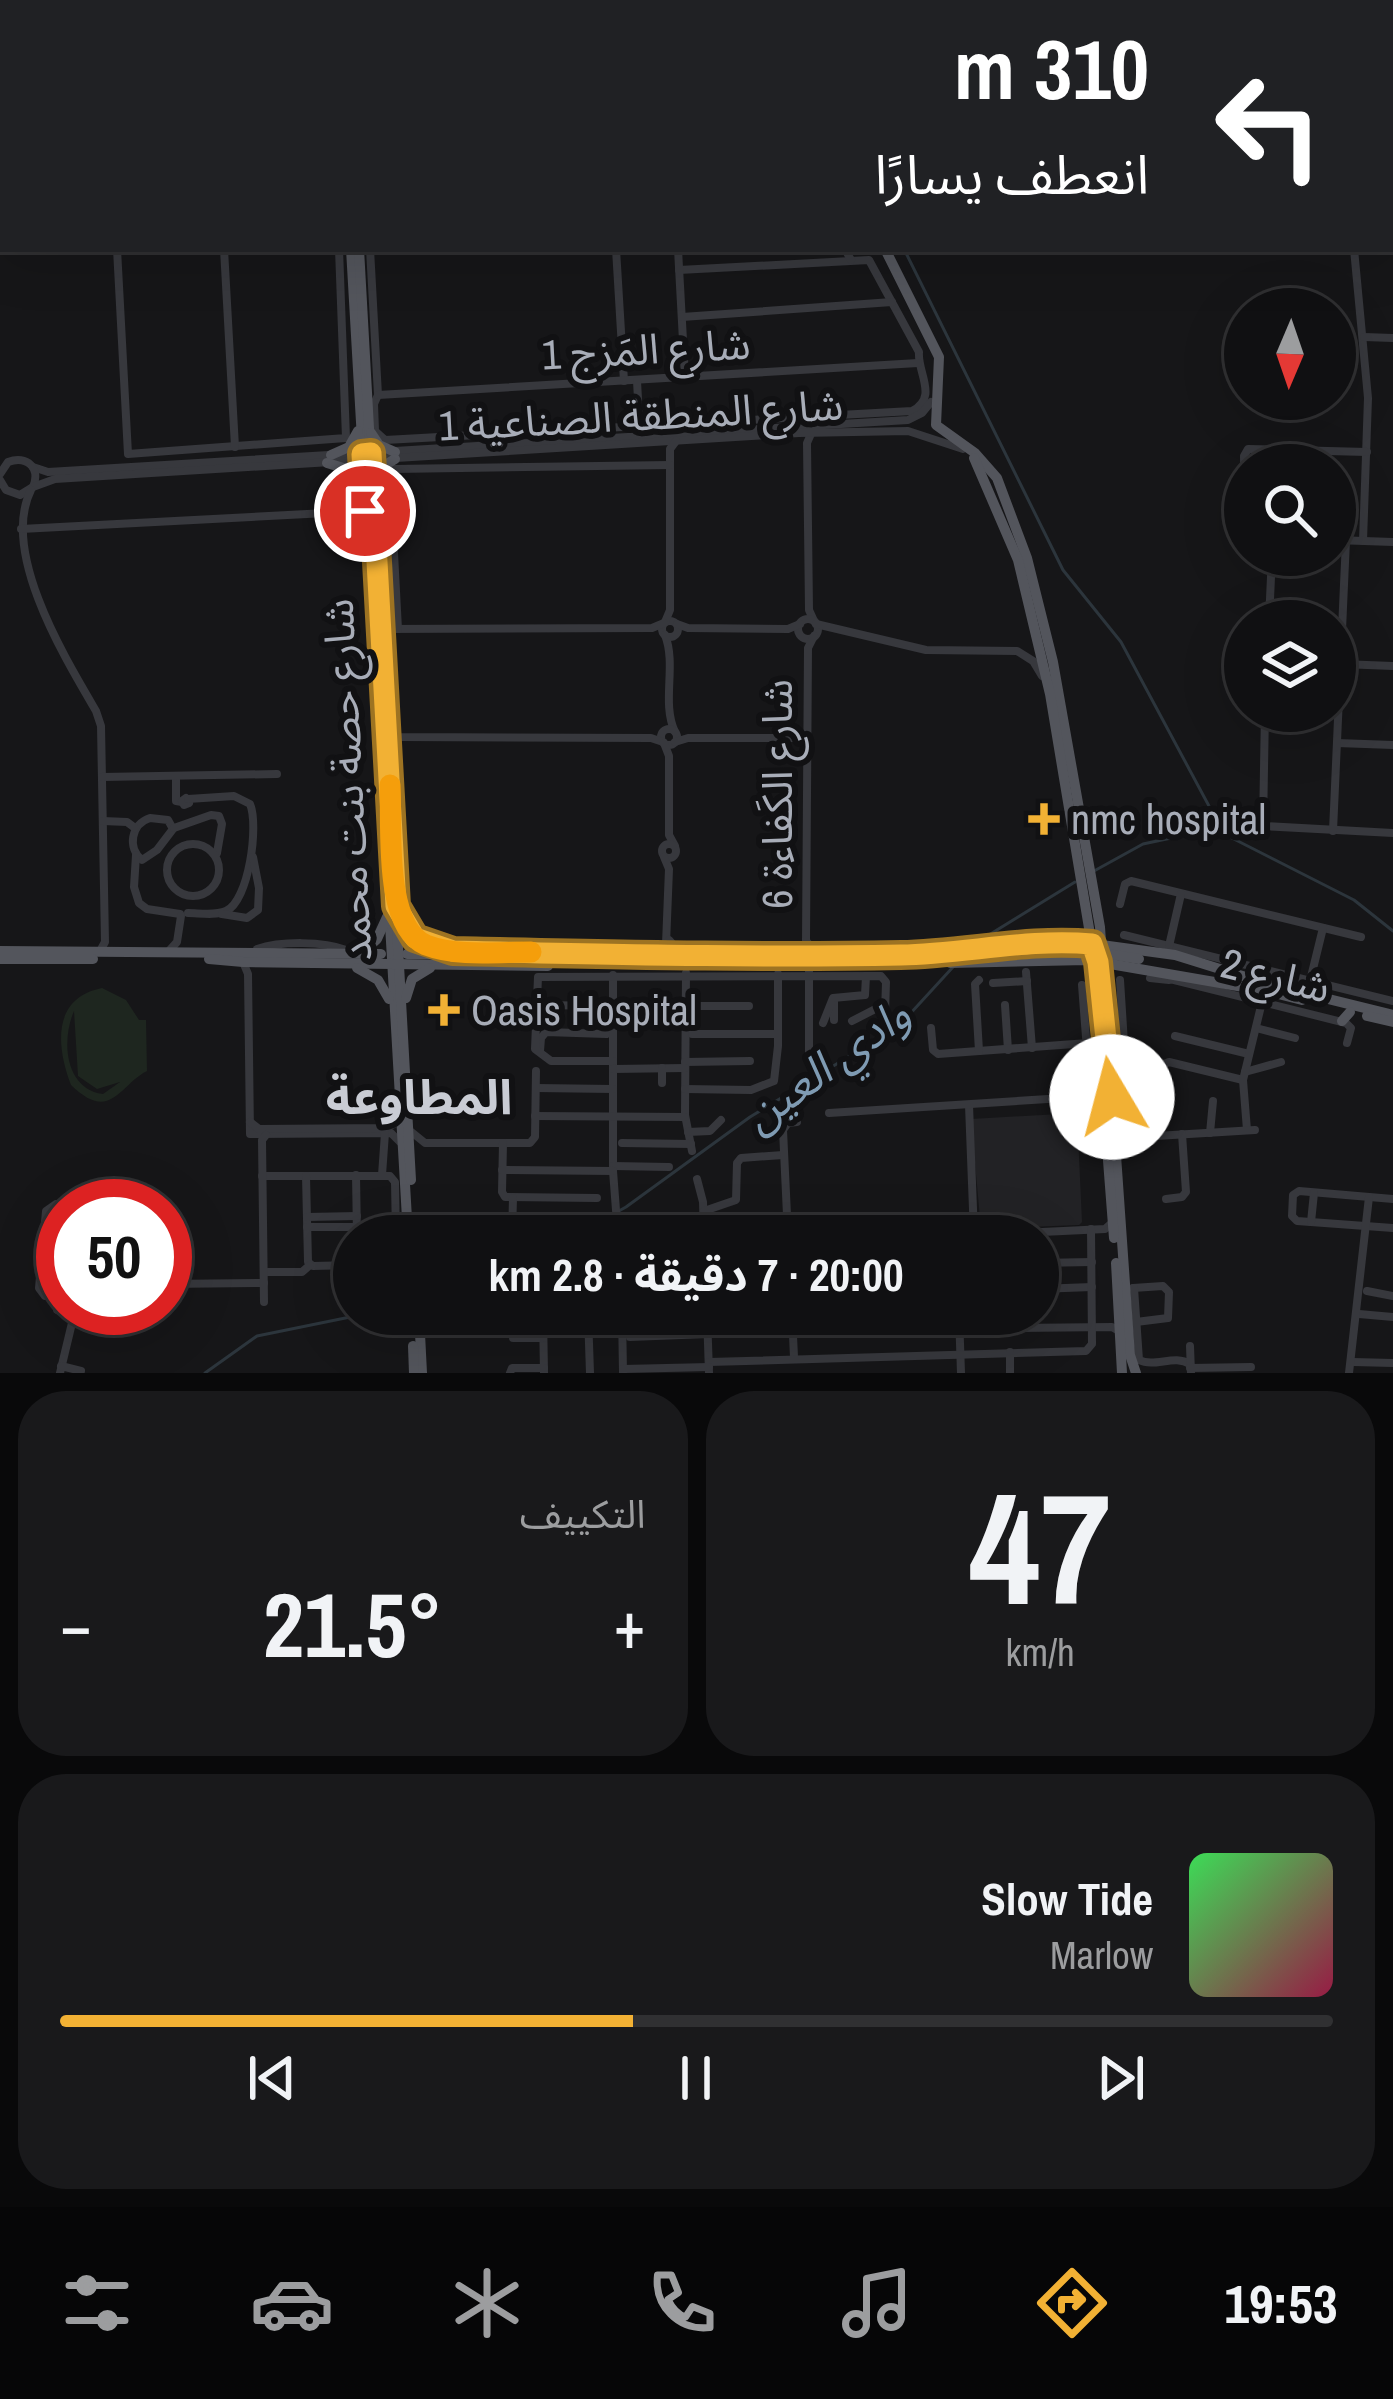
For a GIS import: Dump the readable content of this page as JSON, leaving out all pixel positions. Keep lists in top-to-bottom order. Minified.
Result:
{"streets":{"main road":["شارع حصة بنت محمد"],"street":["شارع المَزج 1","شارع المنطقة الصناعية 1","شارع الكَفاءة 6","شارع 2"]},"crossings":[["شارع المنطقة الصناعية 1","شارع حصة بنت محمد"],["شارع المنطقة الصناعية 1","شارع الكَفاءة 6"]],"districts":["المطاوعة"],"water":["وادي العين"],"places":{"health":["nmc hospital","Oasis Hospital"]},"north":"bottom","page":{"turn":["310 m","انعطف يسارًا"],"limit":"50","trip":"20:00 · 7 دقيقة · 2.8 km","tile":[["47","km/h"],"التكييف"],"heat":["−","21.5°","+"],"song":["Slow Tide","Marlow"],"tabs":"19:53"}}
